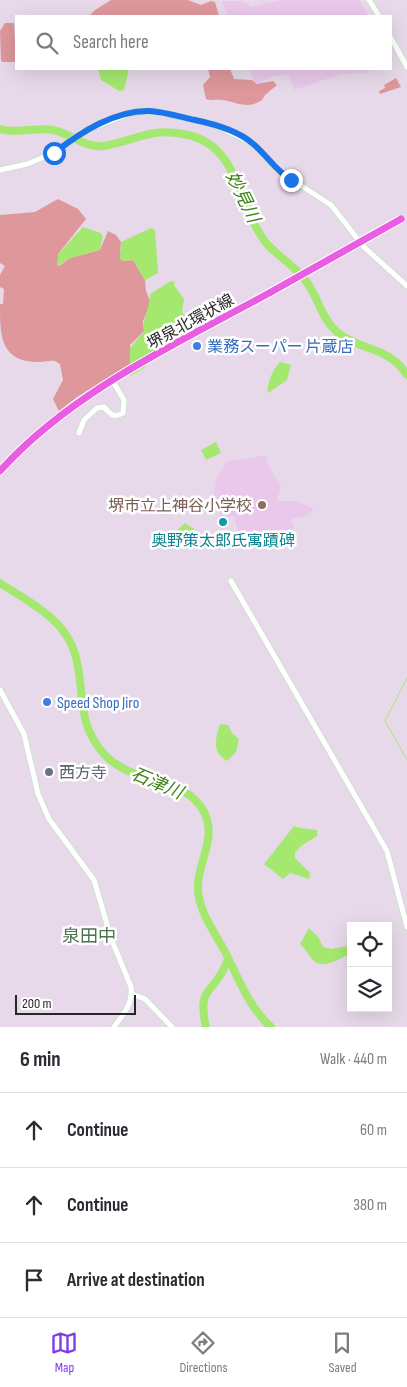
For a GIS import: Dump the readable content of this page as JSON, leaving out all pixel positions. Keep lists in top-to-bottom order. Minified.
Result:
{"streets":{"main road":["堺泉北環状線"]},"districts":["泉田中"],"water":["妙見川","石津川"],"places":["業務スーパー 片蔵店","堺市立上神谷小学校","奥野策太郎氏寓蹟碑","Speed Shop Jiro","西方寺"],"scale_bar":"200 m","page":{"search":"Search here","scale":"200 m","heading":["6 min","Walk · 440 m"],"list":[["Continue","60 m"],["Continue","380 m"],"Arrive at destination"],"nav":["Map","Directions","Saved"]}}
